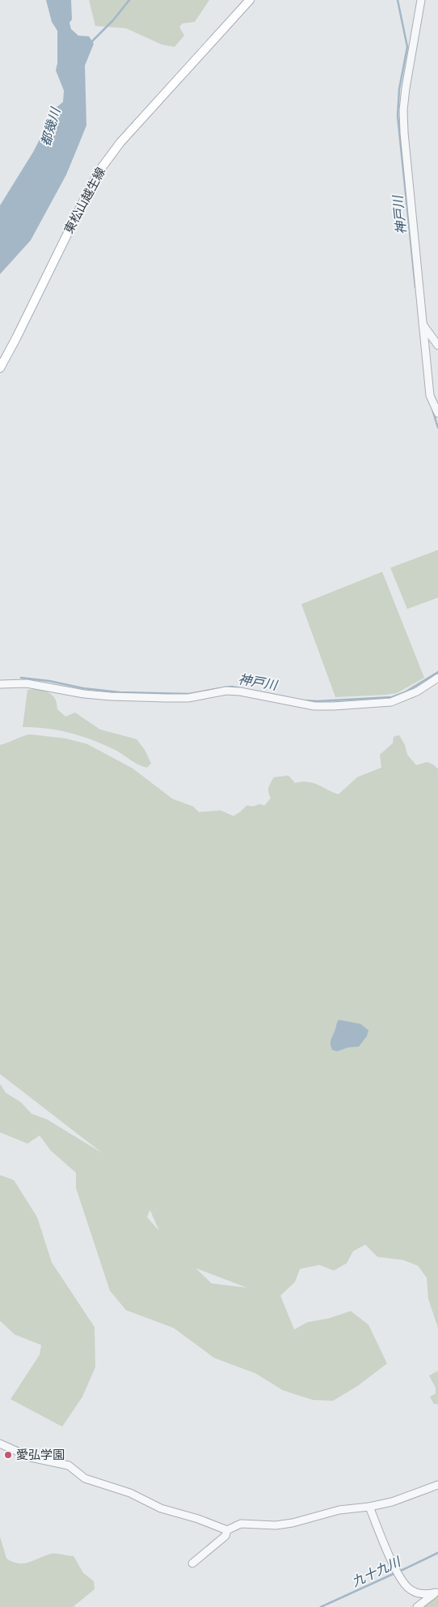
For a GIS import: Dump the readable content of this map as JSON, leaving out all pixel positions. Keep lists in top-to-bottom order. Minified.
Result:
{"streets":{"main road":["東松山越生線"]},"water":["都幾川","神戸川","九十九川"],"places":["愛弘学園"]}
